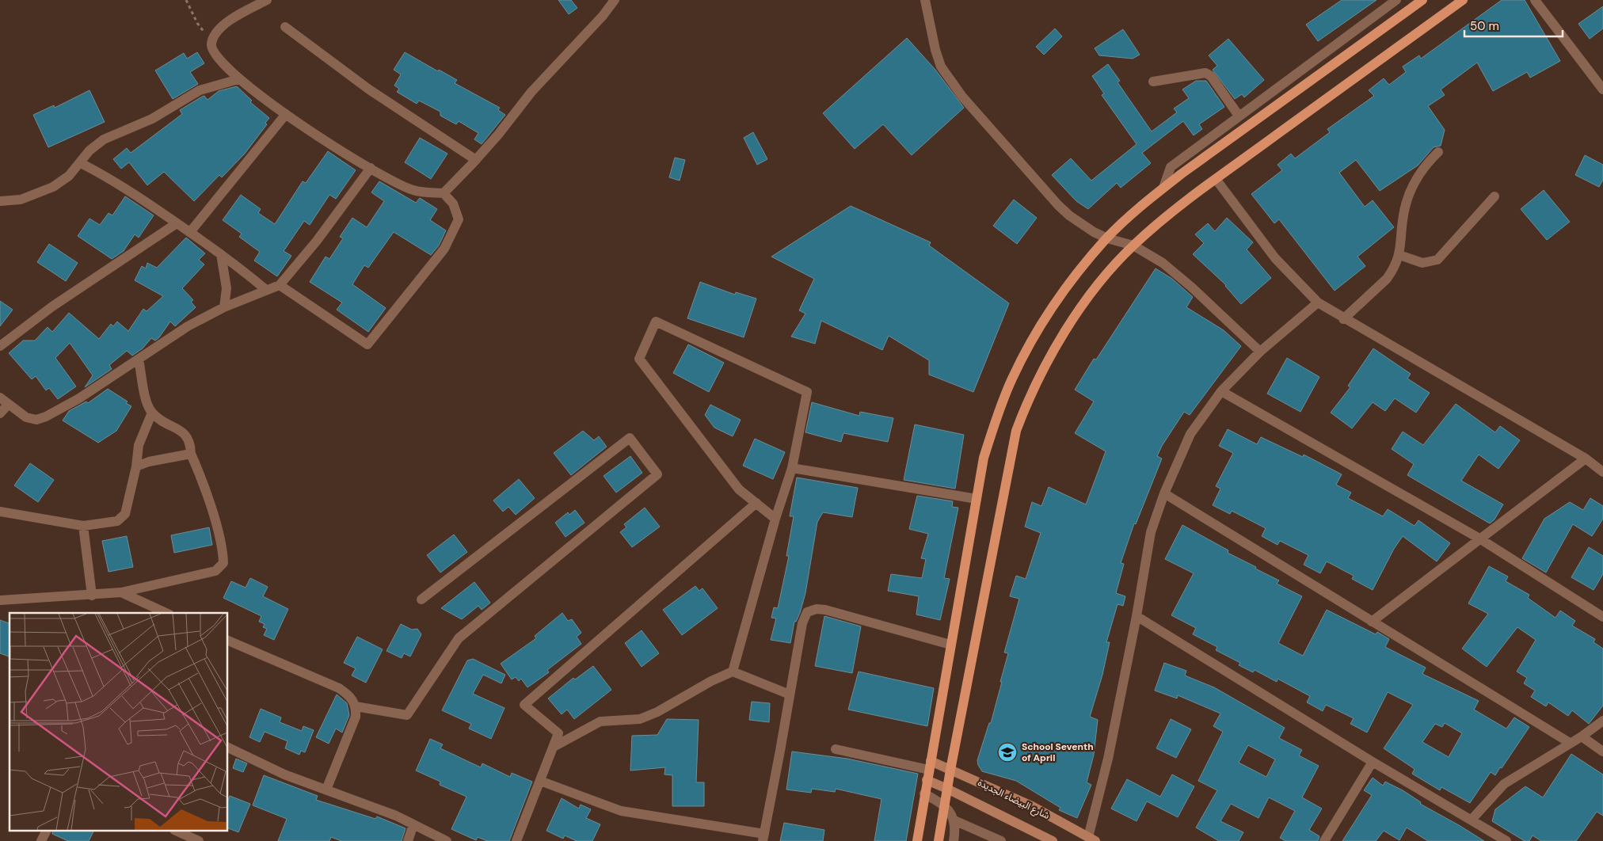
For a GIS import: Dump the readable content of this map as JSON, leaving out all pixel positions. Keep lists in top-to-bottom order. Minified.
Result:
{"streets":{"street":["شارع البيضاء الجديدة"]},"places":{"school or university":["School Seventh of April"]},"scale_bar":"50 m"}
